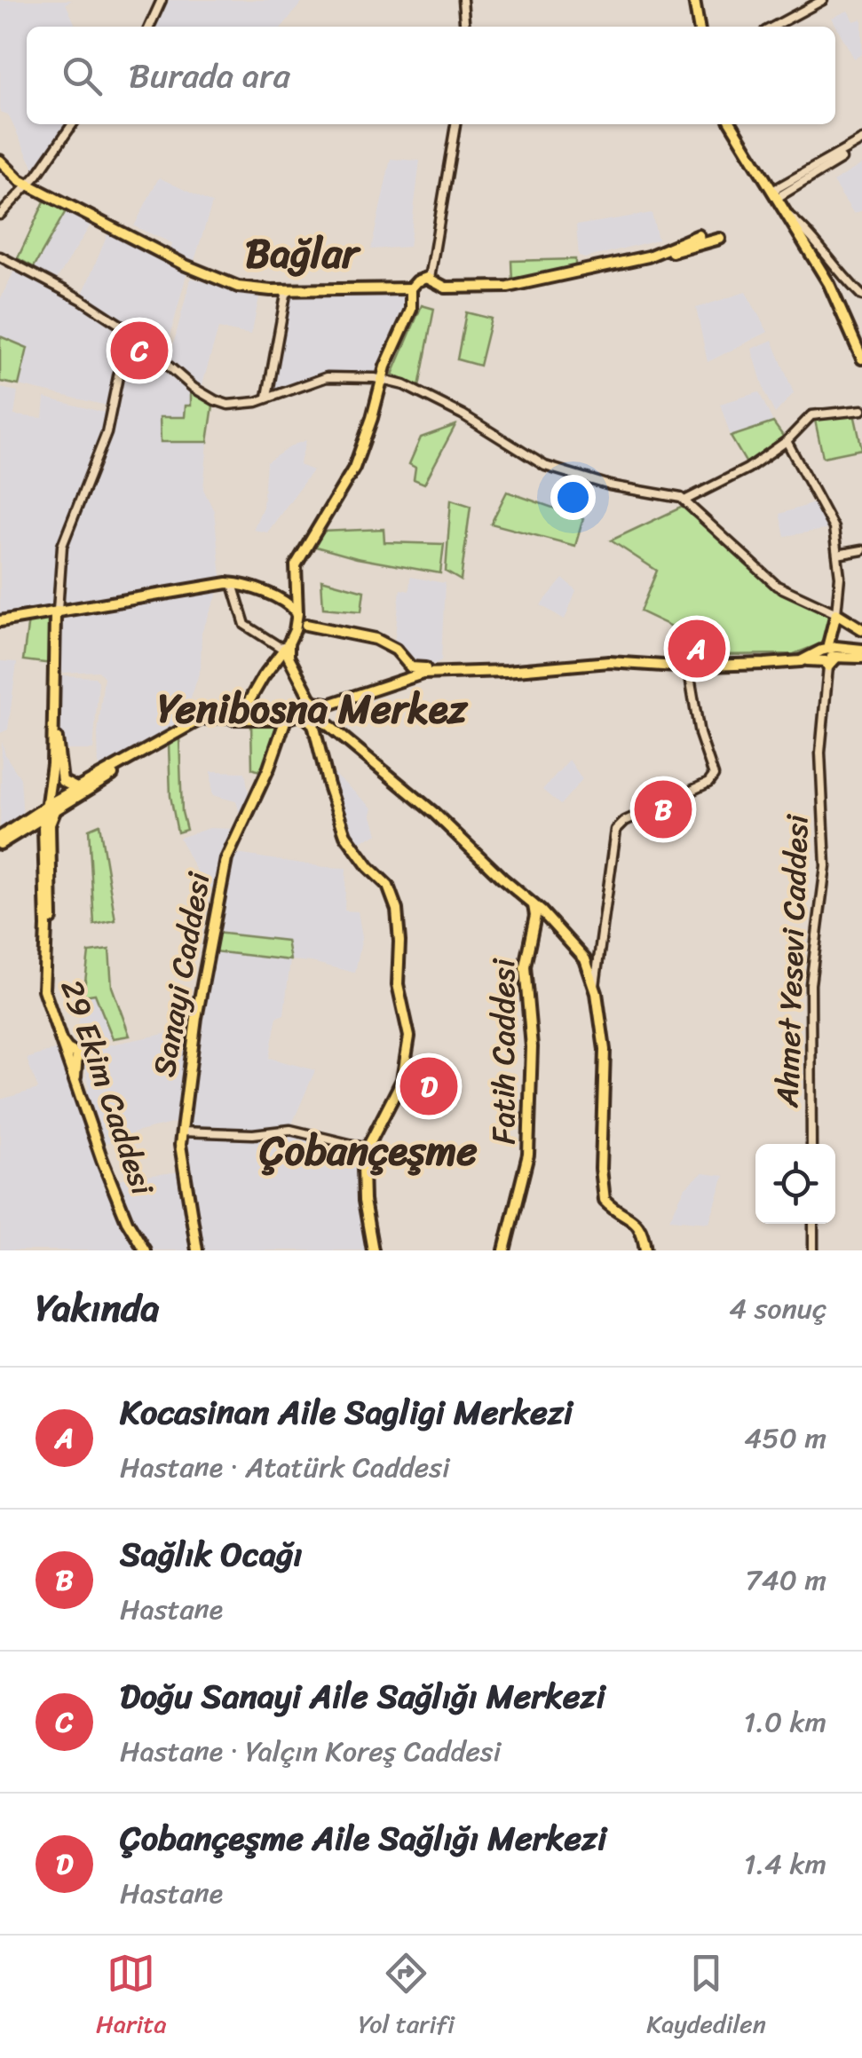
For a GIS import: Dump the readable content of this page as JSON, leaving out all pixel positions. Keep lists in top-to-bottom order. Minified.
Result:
{"streets":{"main road":["Sanayi Caddesi","Fatih Caddesi","29 Ekim Caddesi"],"street":["Ahmet Yesevi Caddesi"]},"districts":["Bağlar","Yenibosna Merkez","Çobançeşme"],"page":{"search":"Burada ara","pins":["C","A","B","D"],"heading":["Yakında","4 sonuç"],"list":[{"mark":"A","name":"Kocasinan Aile Sagligi Merkezi","note":"Hastane · Atatürk Caddesi","value":"450 m"},{"mark":"B","name":"Sağlık Ocağı","note":"Hastane","value":"740 m"},{"mark":"C","name":"Doğu Sanayi Aile Sağlığı Merkezi","note":"Hastane · Yalçın Koreş Caddesi","value":"1.0 km"},{"mark":"D","name":"Çobançeşme Aile Sağlığı Merkezi","note":"Hastane","value":"1.4 km"}],"nav":["Harita","Yol tarifi","Kaydedilen"]}}
